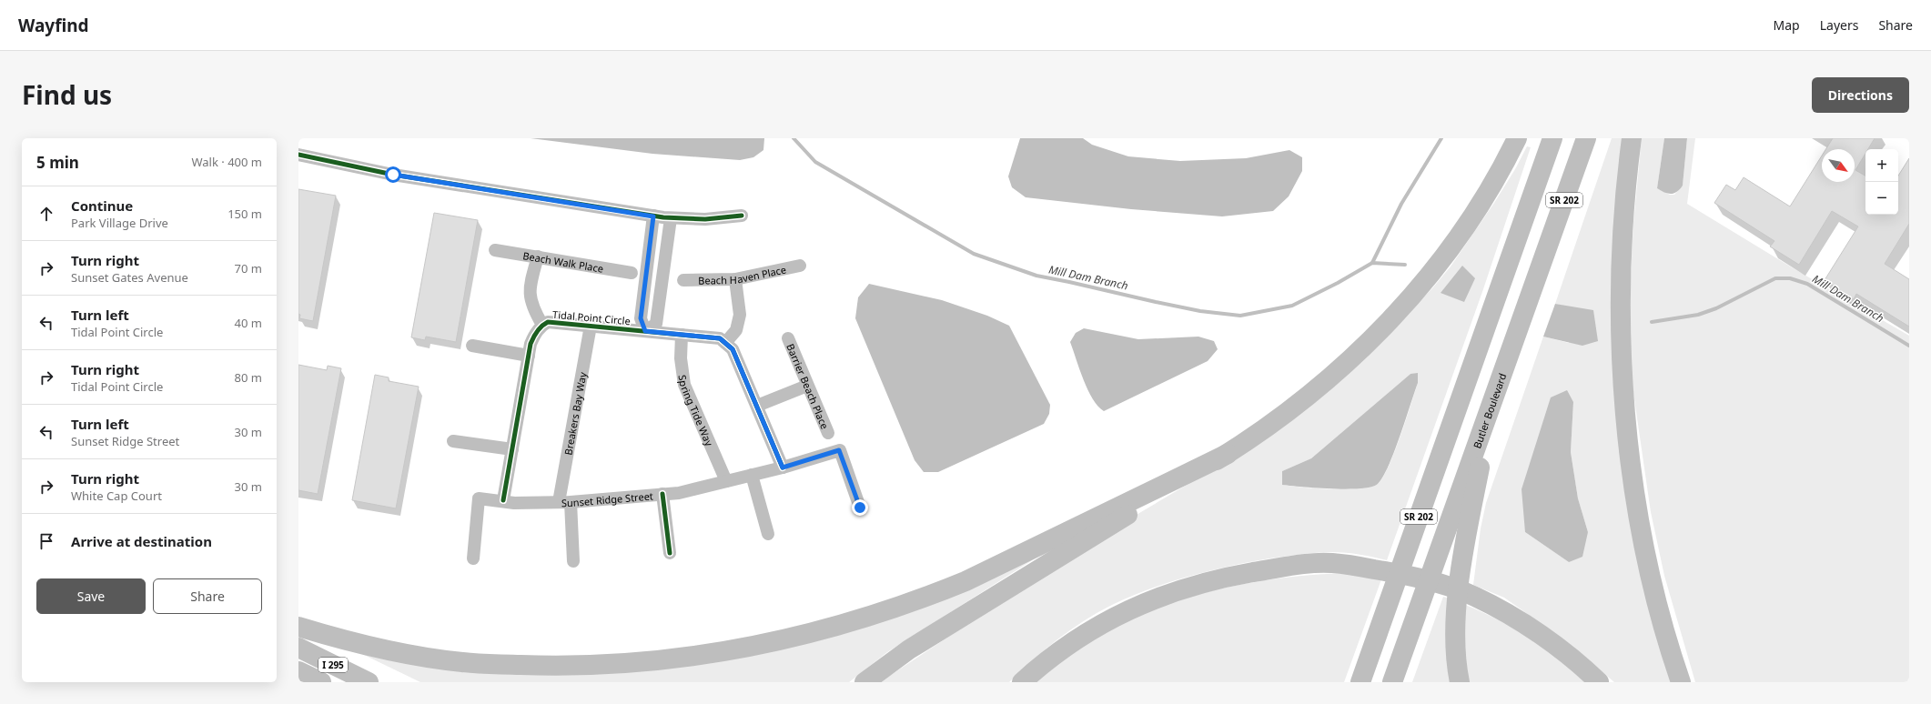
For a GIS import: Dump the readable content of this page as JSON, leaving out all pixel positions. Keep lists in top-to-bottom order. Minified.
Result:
{"streets":{"highway":["SR 202","Butler Boulevard","I 295"],"street":["Beach Walk Place","Beach Haven Place","Tidal Point Circle","Barrier Beach Place","Spring Tide Way","Breakers Bay Way","Sunset Ridge Street"]},"crossings":[["Tidal Point Circle","Spring Tide Way"],["Tidal Point Circle","Breakers Bay Way"],["Tidal Point Circle","Sunset Ridge Street"],["Spring Tide Way","Sunset Ridge Street"],["Breakers Bay Way","Sunset Ridge Street"]],"water":["Mill Dam Branch"],"north":"bottom right","page":{"header":"Wayfind","nav":["Map","Layers","Share"],"title":"Find us","buttons":["Directions",["Save","Share"]],"heading":["5 min","Walk · 400 m"],"map_buttons":["+","−"],"list":[["Continue","Park Village Drive","150 m"],["Turn right","Sunset Gates Avenue","70 m"],["Turn left","Tidal Point Circle","40 m"],["Turn right","Tidal Point Circle","80 m"],["Turn left","Sunset Ridge Street","30 m"],["Turn right","White Cap Court","30 m"],"Arrive at destination"]}}
